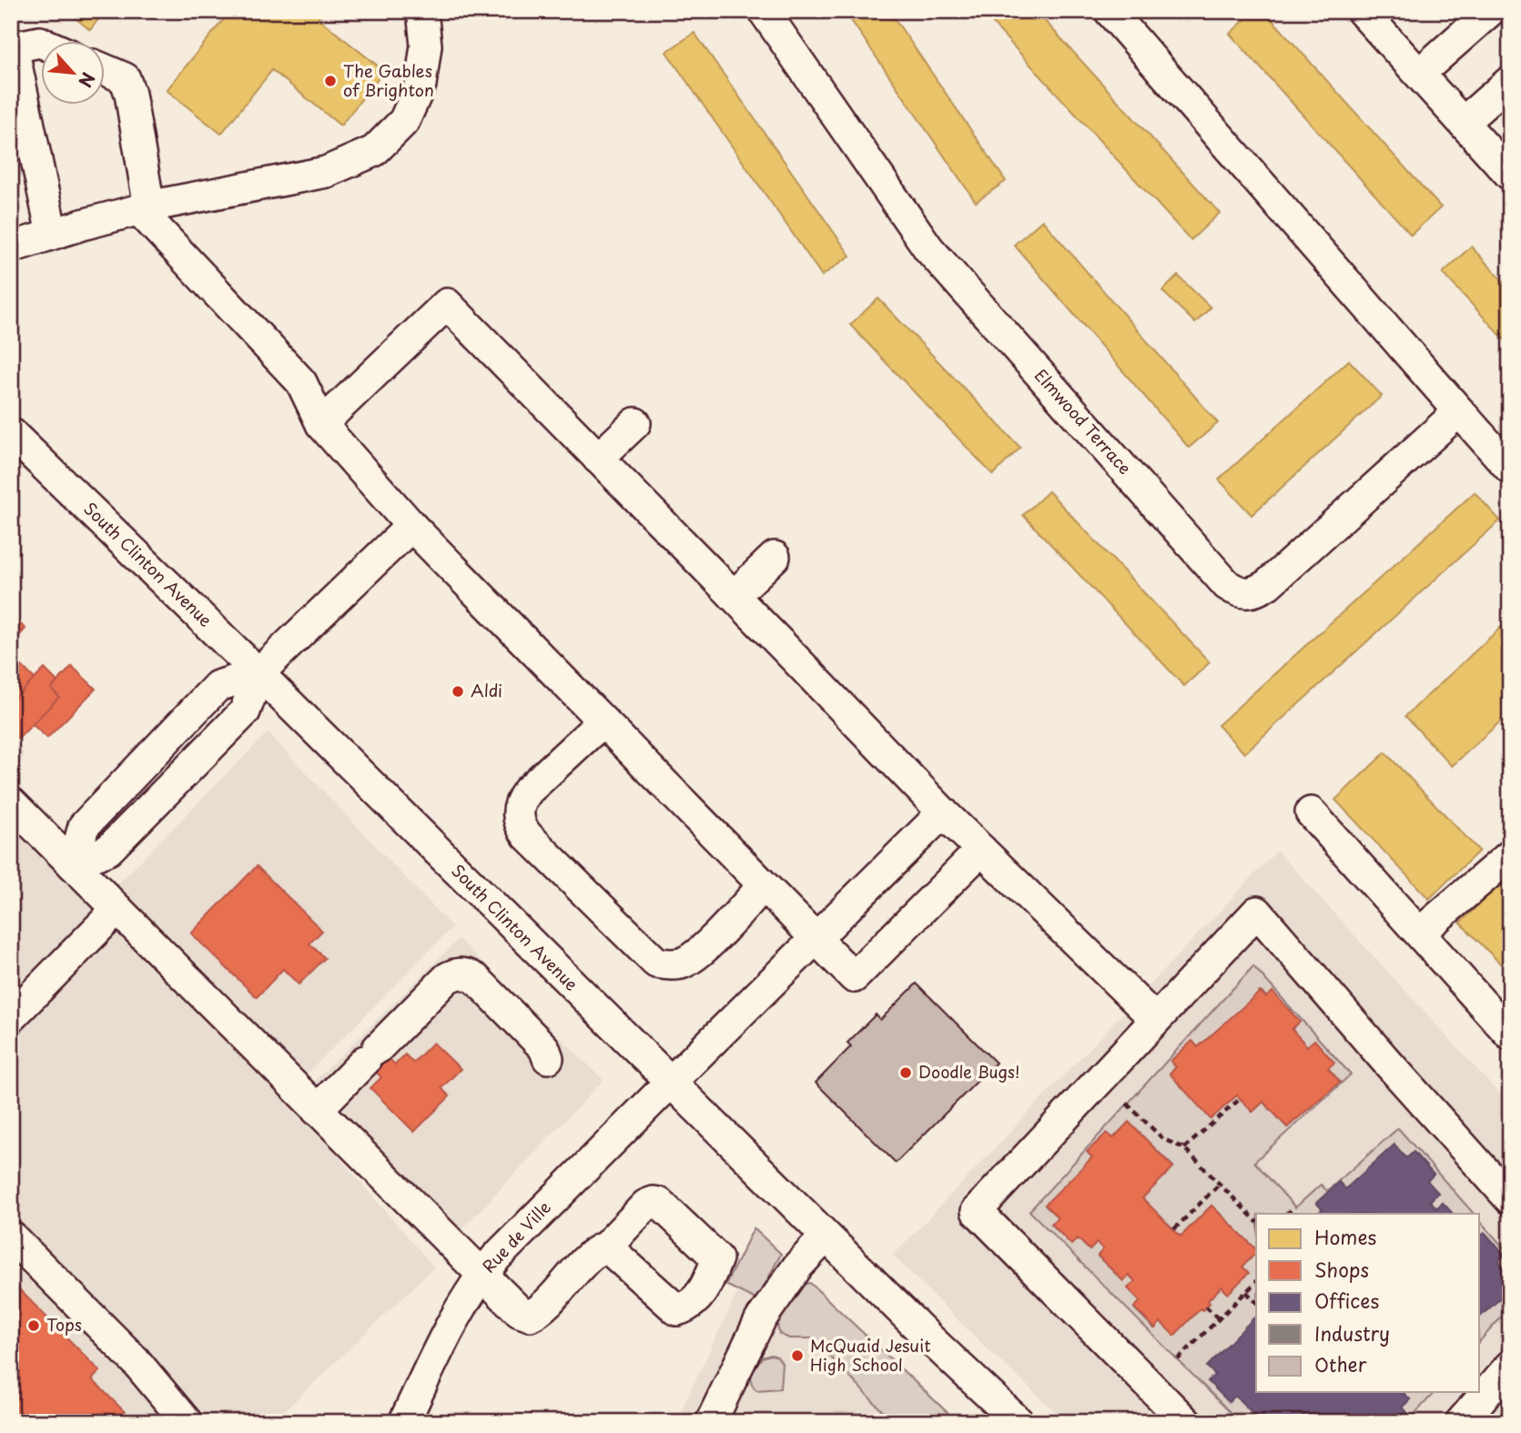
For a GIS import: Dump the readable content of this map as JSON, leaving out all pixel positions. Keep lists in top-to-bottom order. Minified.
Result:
{"streets":{"street":["Elmwood Terrace","South Clinton Avenue","Rue de Ville"]},"crossings":[["South Clinton Avenue","Rue de Ville"]],"places":["The Gables of Brighton","Aldi","Doodle Bugs!","Tops","McQuaid Jesuit High School"],"legend":["Homes","Shops","Offices","Industry","Other"],"north":"bottom right"}
